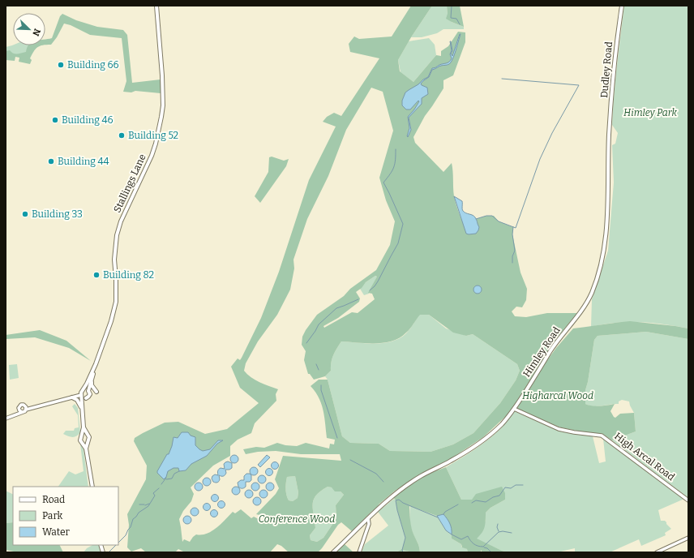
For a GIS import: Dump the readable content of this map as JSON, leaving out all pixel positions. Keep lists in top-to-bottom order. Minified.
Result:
{"streets":{"main road":["Dudley Road","Stallings Lane","Himley Road"],"street":["High Arcal Road"]},"crossings":[["Dudley Road","Himley Road"],["Himley Road","High Arcal Road"]],"parks":["Himley Park","Higharcal Wood","Conference Wood"],"places":["Building 66","Building 46","Building 52","Building 44","Building 33","Building 82"],"legend":["Road","Park","Water"],"north":"bottom right"}
